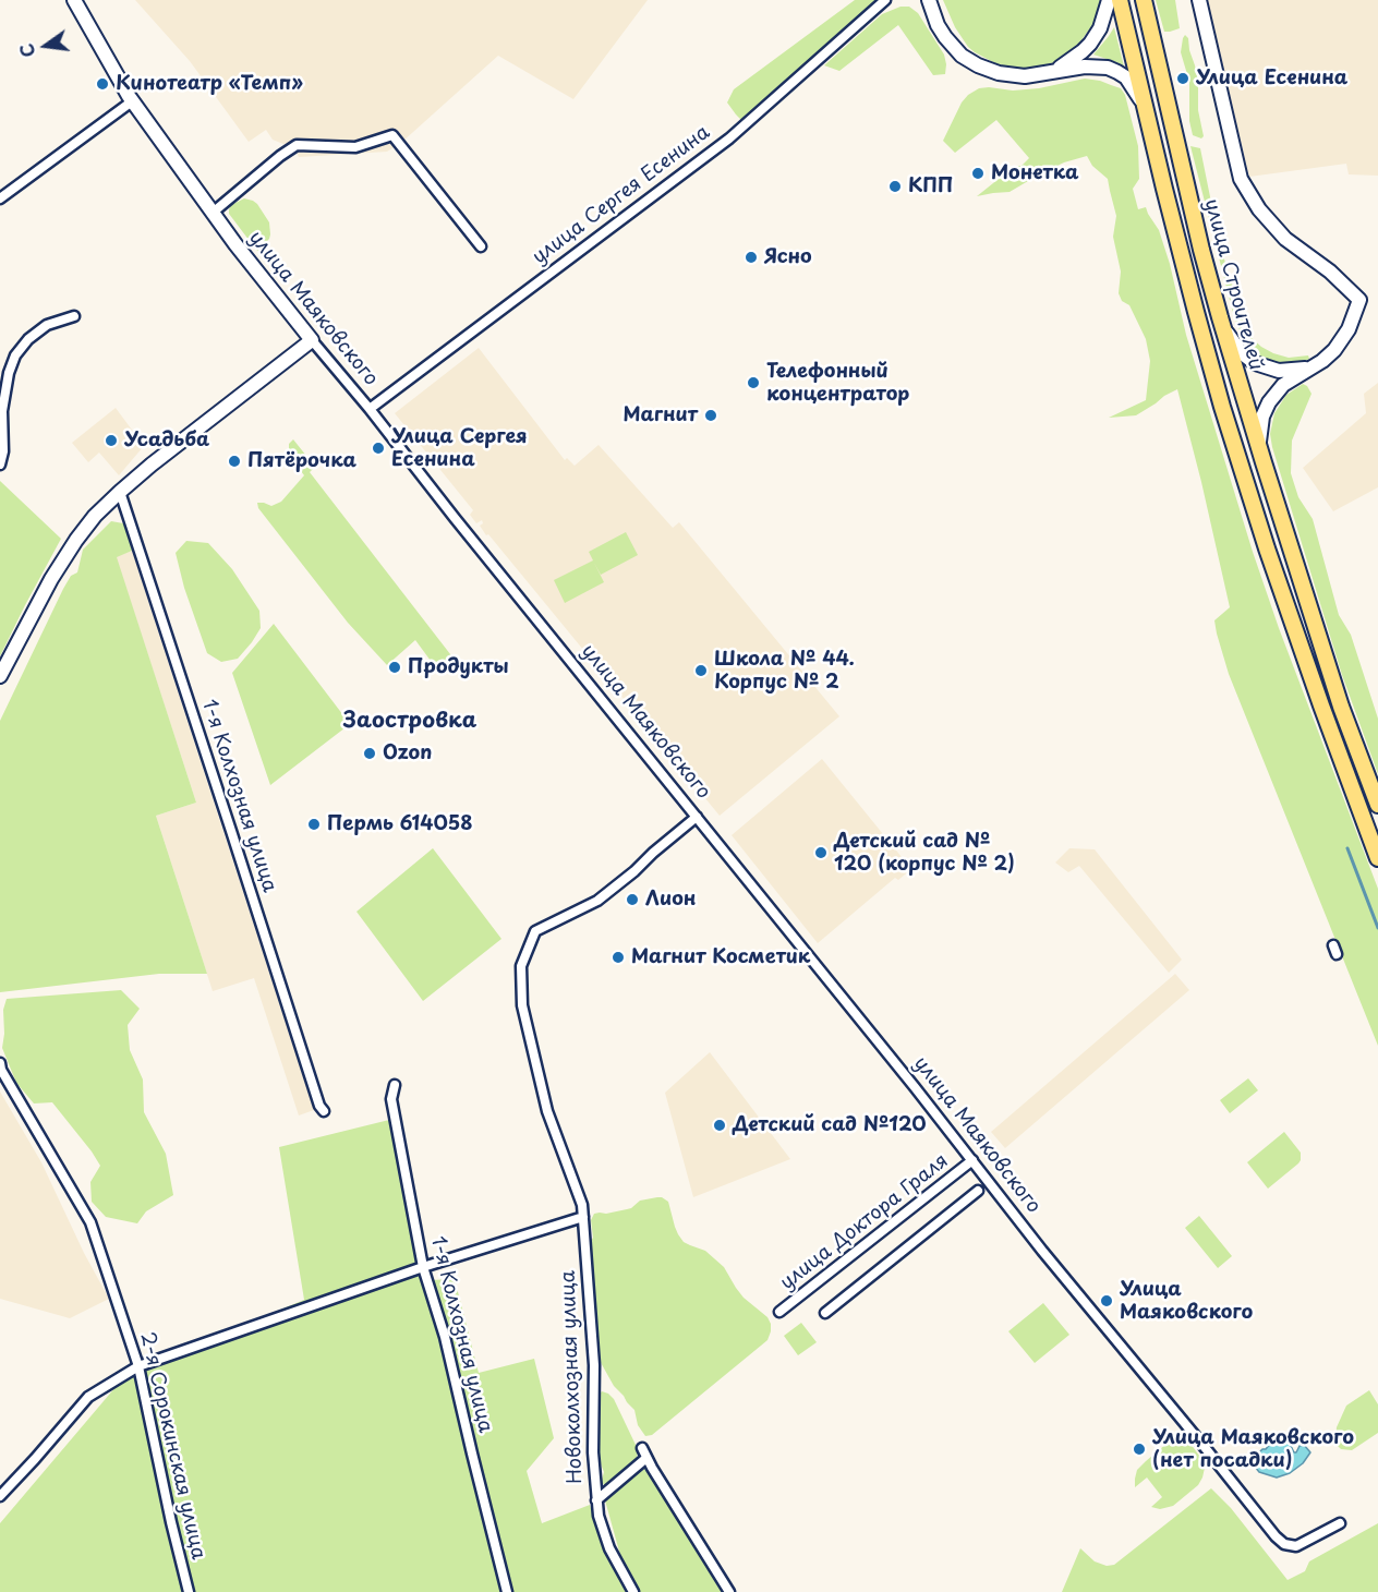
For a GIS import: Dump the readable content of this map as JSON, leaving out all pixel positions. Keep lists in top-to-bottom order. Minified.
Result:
{"streets":{"main road":["улица Строителей"],"street":["улица Сергея Есенина","улица Маяковского","1-я Колхозная улица","улица Доктора Граля","Новоколхозная улица","2-я Сорокинская улица"]},"crossings":[["улица Сергея Есенина","улица Маяковского"],["улица Маяковского","улица Доктора Граля"],["улица Маяковского","Новоколхозная улица"]],"districts":["Заостровка"],"places":["Улица Есенина","Кинотеатр «Темп»","Монетка","КПП","Ясно","Телефонный концентратор","Магнит","Усадьба","Улица Сергея Есенина","Пятёрочка","Продукты","Школа № 44. Корпус № 2","Ozon","Пермь 614058","Детский сад № 120 (корпус № 2)","Лион","Магнит Косметик","Детский сад №120","Улица Маяковского","Улица Маяковского (нет посадки)"],"north":"left"}
